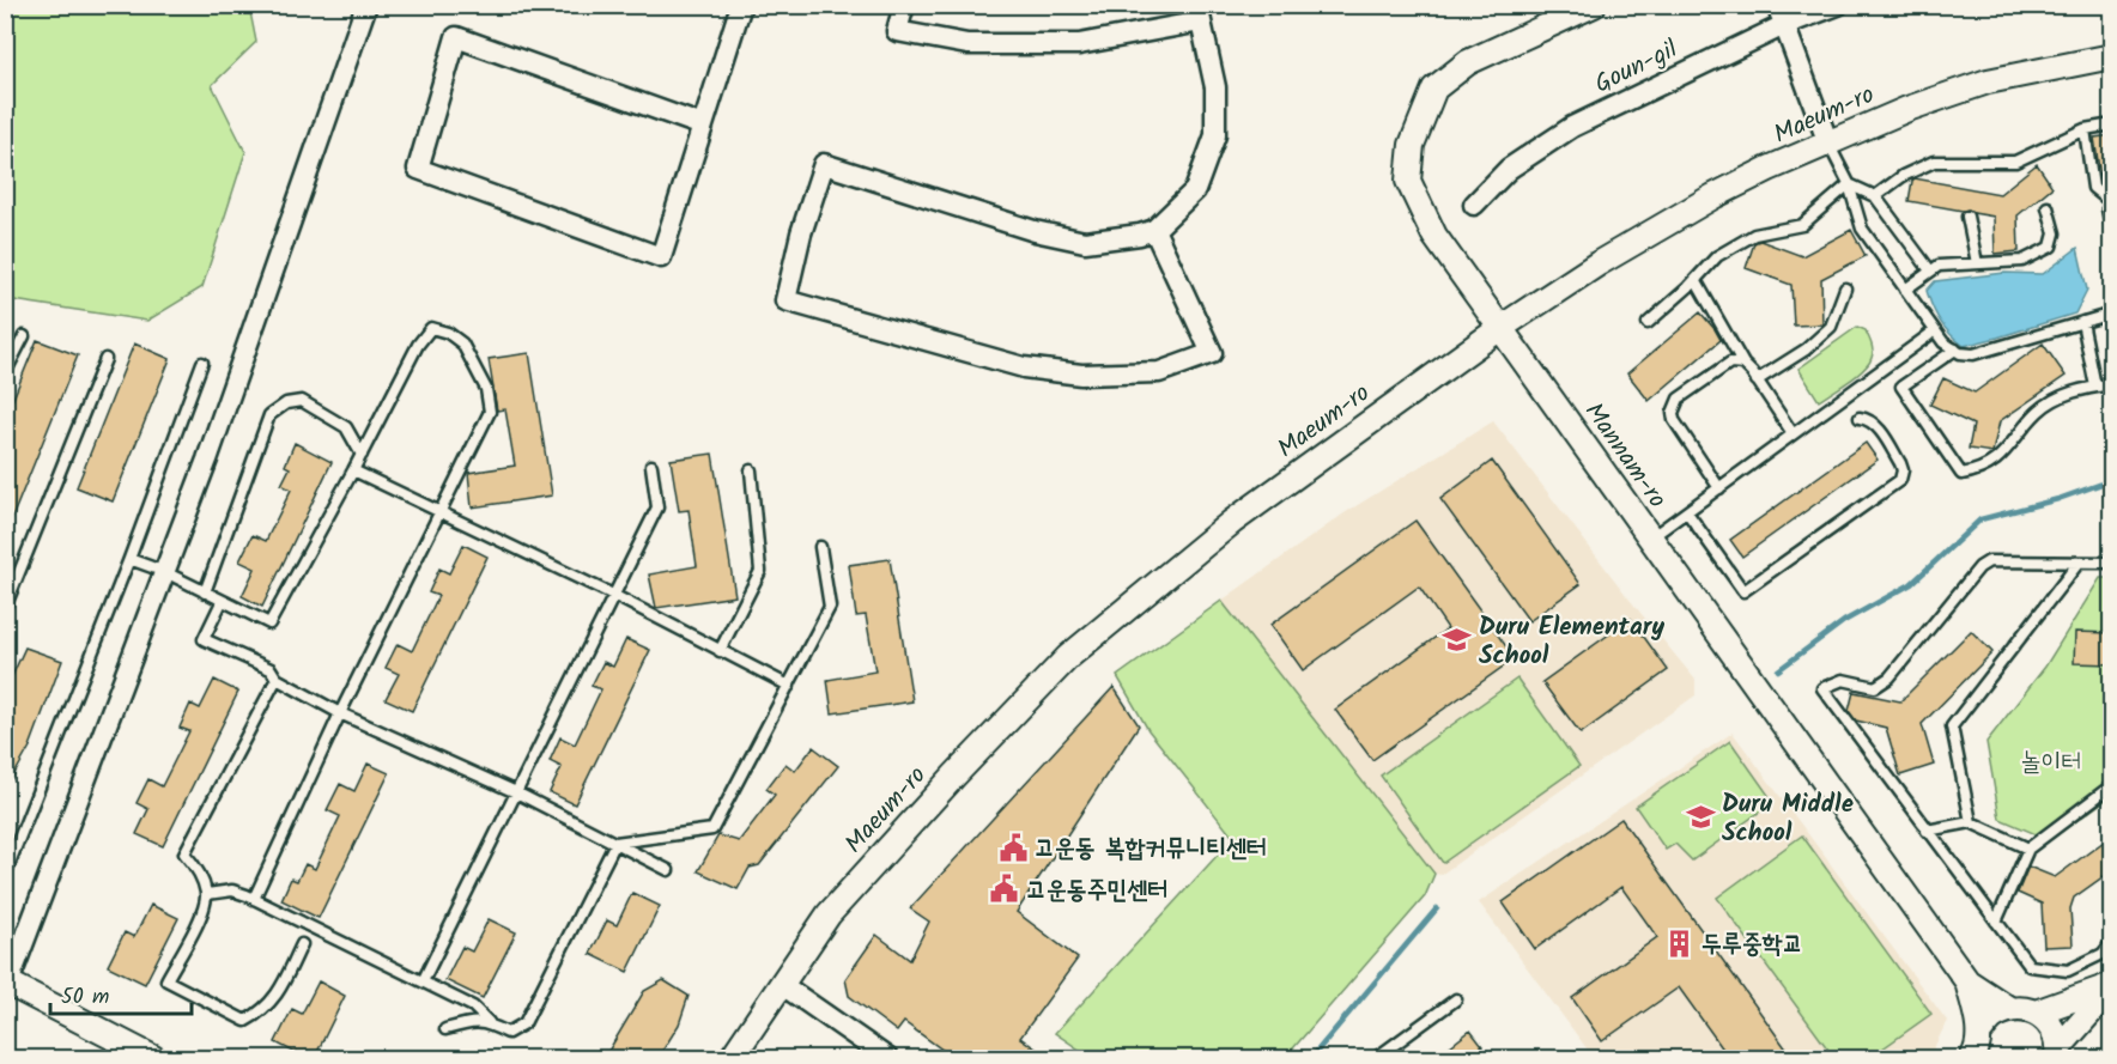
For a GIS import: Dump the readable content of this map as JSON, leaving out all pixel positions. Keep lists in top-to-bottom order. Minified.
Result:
{"streets":{"street":["Goun-gil","Maeum-ro","Mannam-ro"]},"crossings":[["Maeum-ro","Mannam-ro"]],"parks":["놀이터"],"places":{"school or university":["Duru Elementary School","Duru Middle School"],"public building":["고운동 복합커뮤니티센터","고운동주민센터"],"building":["두루중학교"]},"scale_bar":"50 m"}
